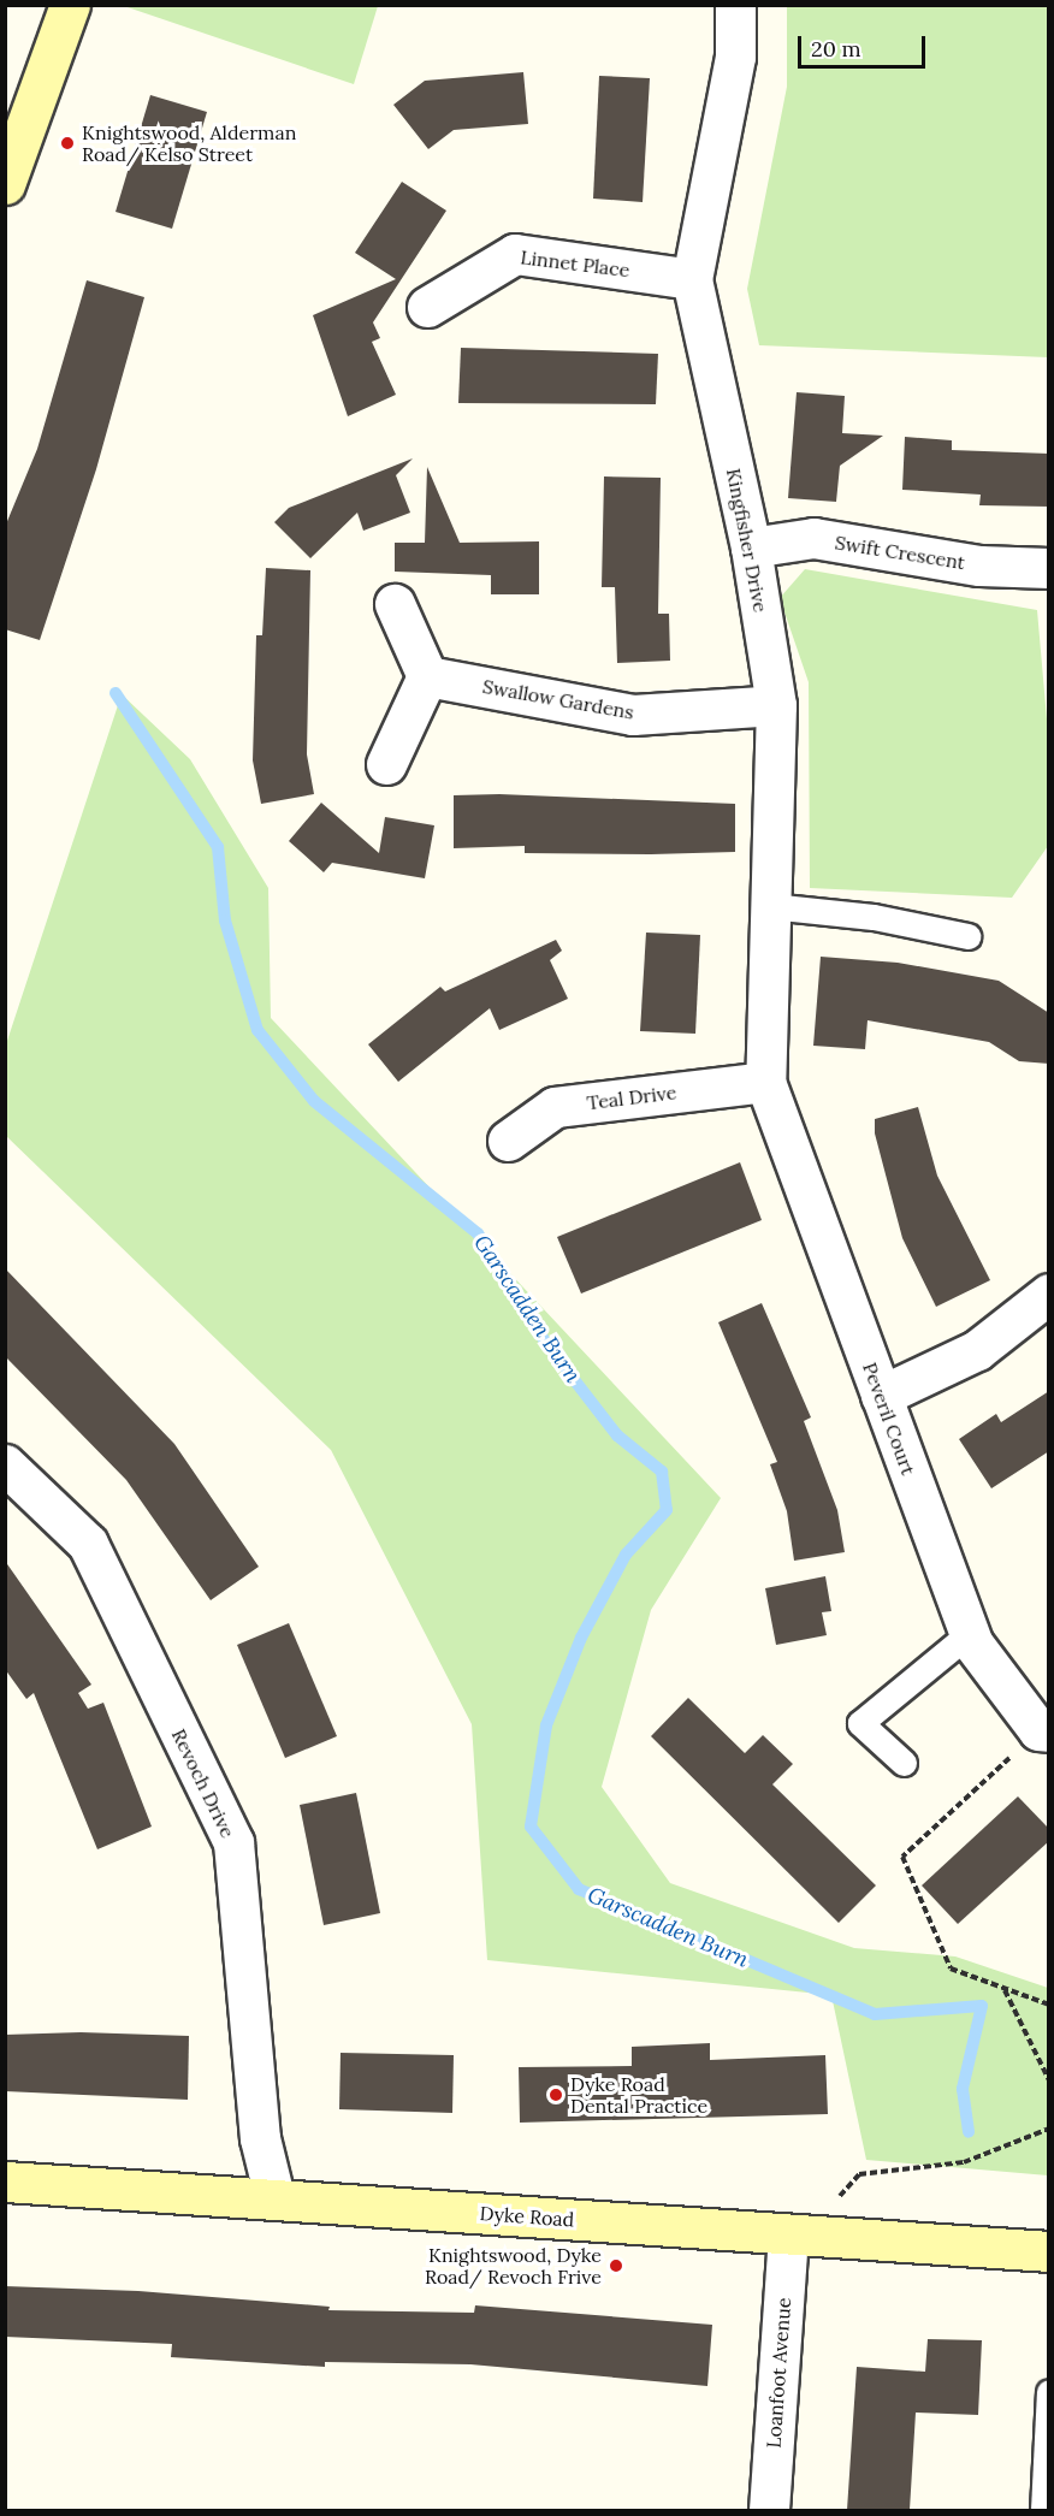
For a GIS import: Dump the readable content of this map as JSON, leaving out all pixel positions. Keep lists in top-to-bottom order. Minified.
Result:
{"streets":{"street":["Linnet Place","Kingfisher Drive","Swift Crescent","Swallow Gardens","Teal Drive","Peveril Court","Revoch Drive","Dyke Road","Loanfoot Avenue"]},"crossings":[["Linnet Place","Kingfisher Drive"],["Kingfisher Drive","Swift Crescent"],["Kingfisher Drive","Swallow Gardens"],["Kingfisher Drive","Teal Drive"],["Kingfisher Drive","Peveril Court"],["Teal Drive","Peveril Court"],["Revoch Drive","Dyke Road"],["Dyke Road","Loanfoot Avenue"]],"water":["Garscadden Burn"],"places":["Knightswood, Alderman Road/ Kelso Street","Dyke Road Dental Practice","Knightswood, Dyke Road/ Revoch Frive"],"scale_bar":"20 m"}
